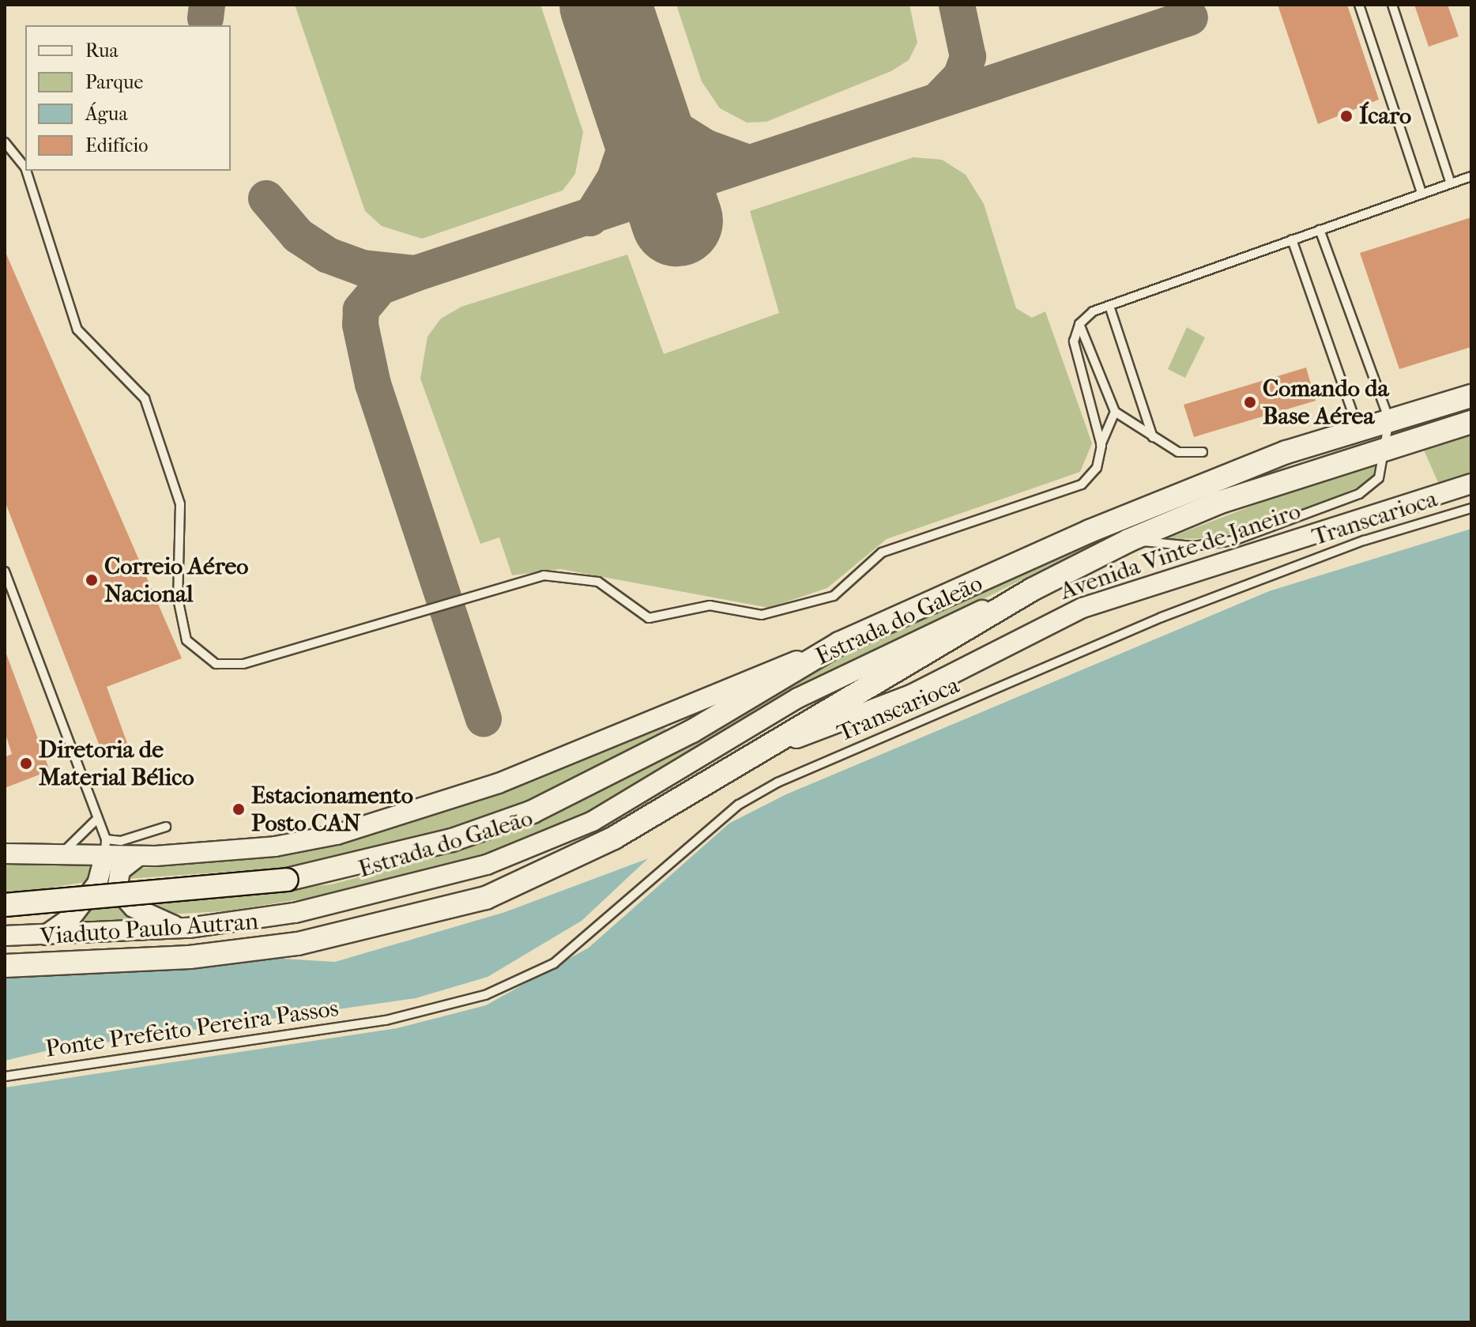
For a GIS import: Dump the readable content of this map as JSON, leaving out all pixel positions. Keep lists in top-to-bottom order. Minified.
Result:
{"streets":{"main road":["Estrada do Galeão","Viaduto Paulo Autran"],"street":["Avenida Vinte de Janeiro"],"lane":["Transcarioca","Ponte Prefeito Pereira Passos"]},"crossings":[["Transcarioca","Ponte Prefeito Pereira Passos"],["Avenida Vinte de Janeiro","Estrada do Galeão"],["Estrada do Galeão","Viaduto Paulo Autran"]],"places":["Ícaro","Comando da Base Aérea","Correio Aéreo Nacional","Diretoria de Material Bélico","Estacionamento Posto CAN"],"legend":["Rua","Parque","Água","Edifício"]}
